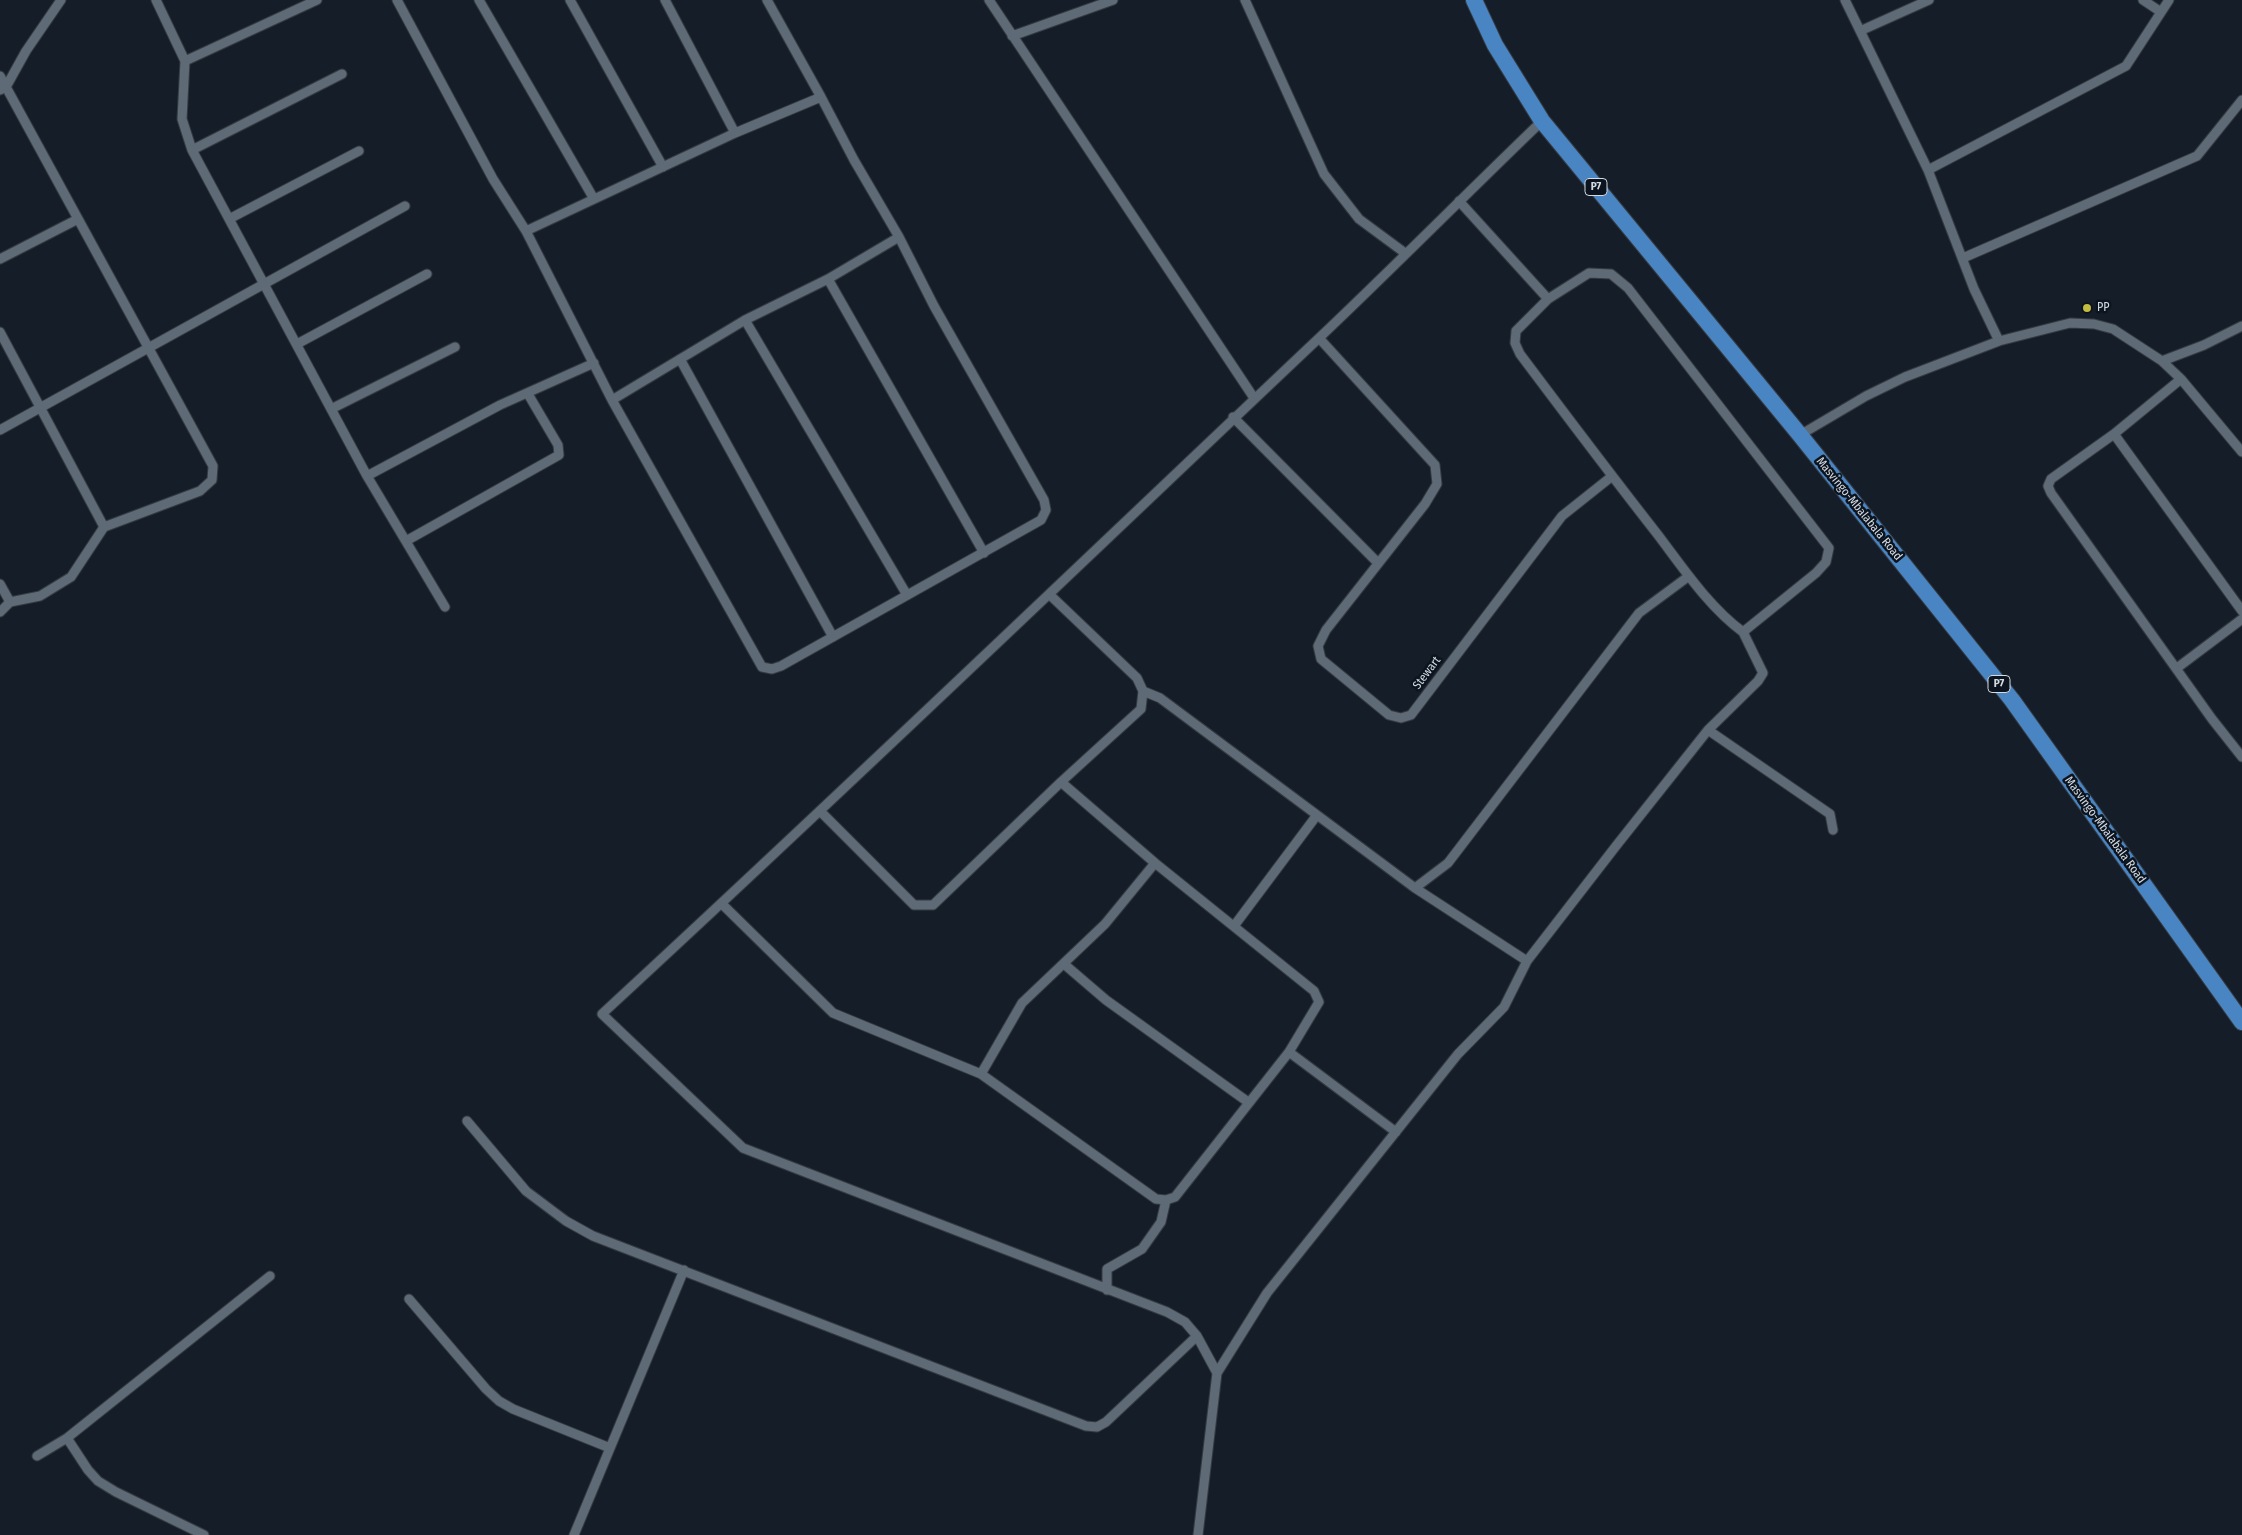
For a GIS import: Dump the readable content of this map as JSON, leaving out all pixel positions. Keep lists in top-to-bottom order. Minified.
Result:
{"streets":{"highway":["P7","Masvingo-Mbalabala Road"],"street":["Stewart"]},"places":["PP"]}
